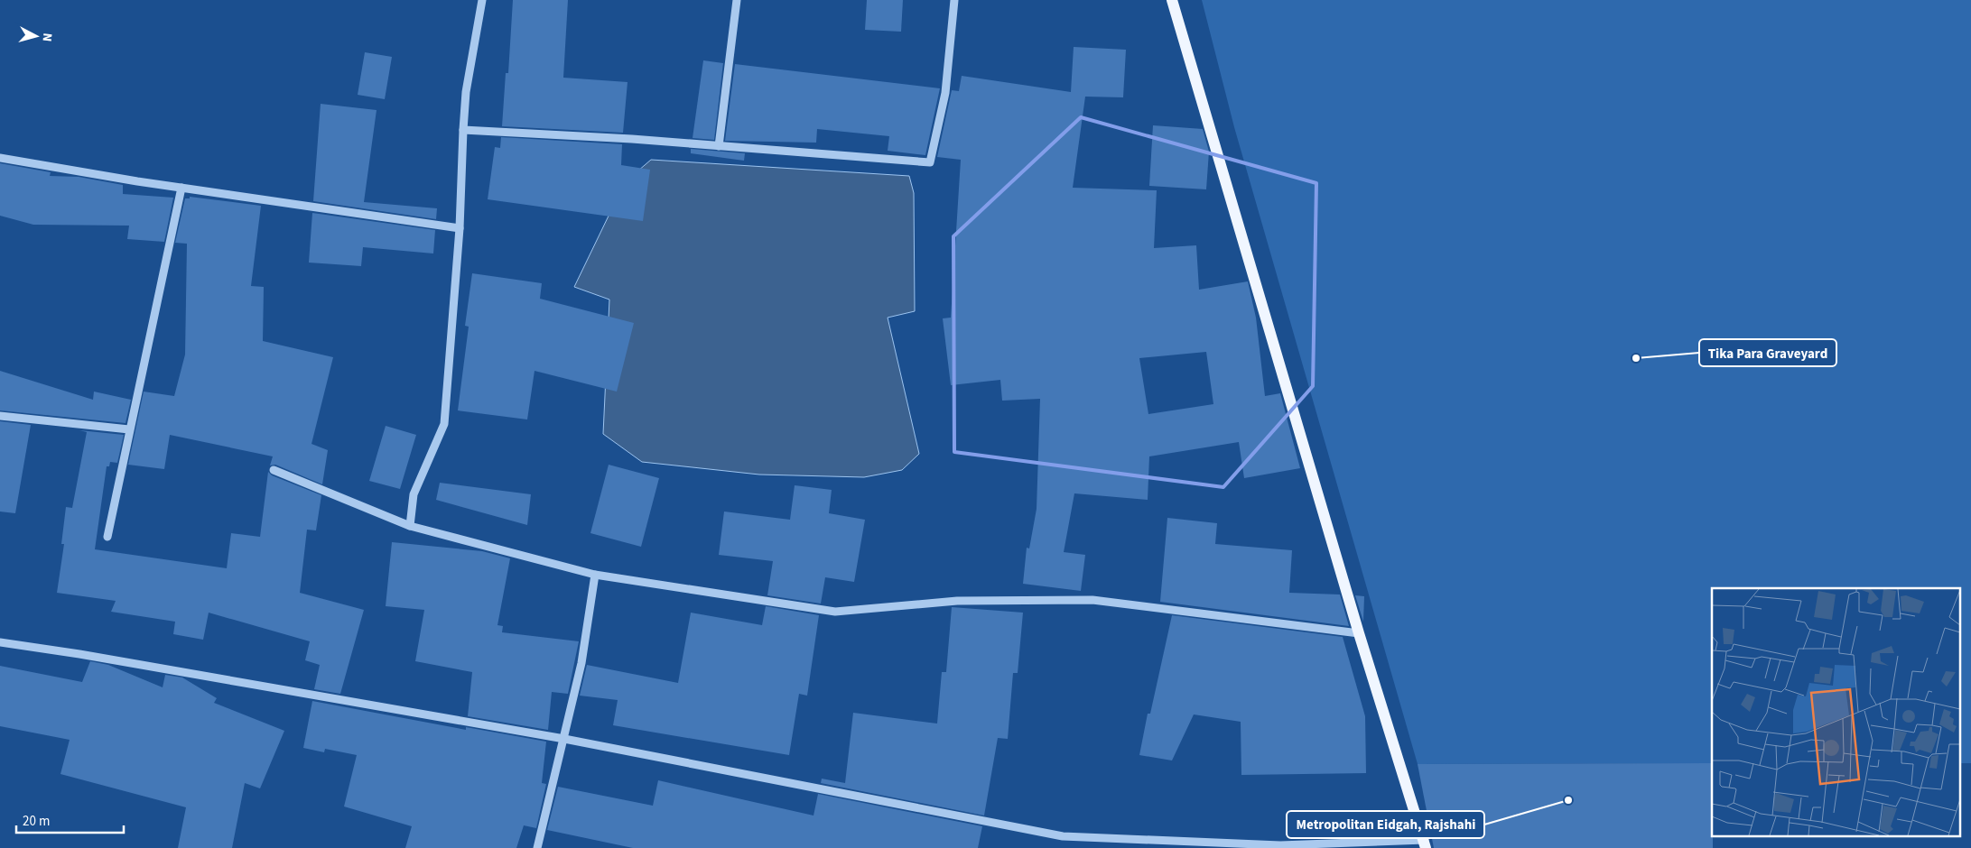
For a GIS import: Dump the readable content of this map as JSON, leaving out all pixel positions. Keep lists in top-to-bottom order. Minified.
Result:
{"places":["Tika Para Graveyard","Metropolitan Eidgah, Rajshahi"],"scale_bar":"20 m","north":"right"}
